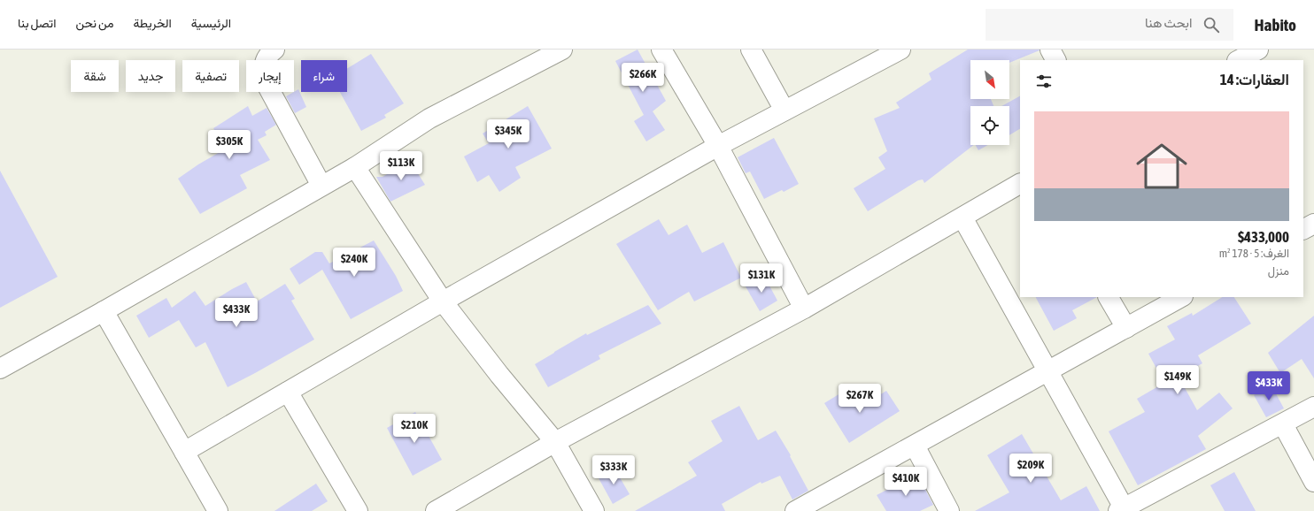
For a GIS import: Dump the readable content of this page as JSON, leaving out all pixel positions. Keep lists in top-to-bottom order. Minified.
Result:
{"north":"bottom right","page":{"header":"Habito","search":"ابحث هنا","nav":["الرئيسية","الخريطة","من نحن","اتصل بنا"],"chip":["شراء","إيجار","تصفية","جديد","شقة"],"heading":"العقارات: 14","price":["$266K","$345K","$305K","$113K","$240K","$131K","$433K","$149K","$433K","$267K","$210K","$209K","$333K","$410K"],"list":[{"name":"$433,000","note":"الغرف: 5 · 178 m² · منزل"}]}}
